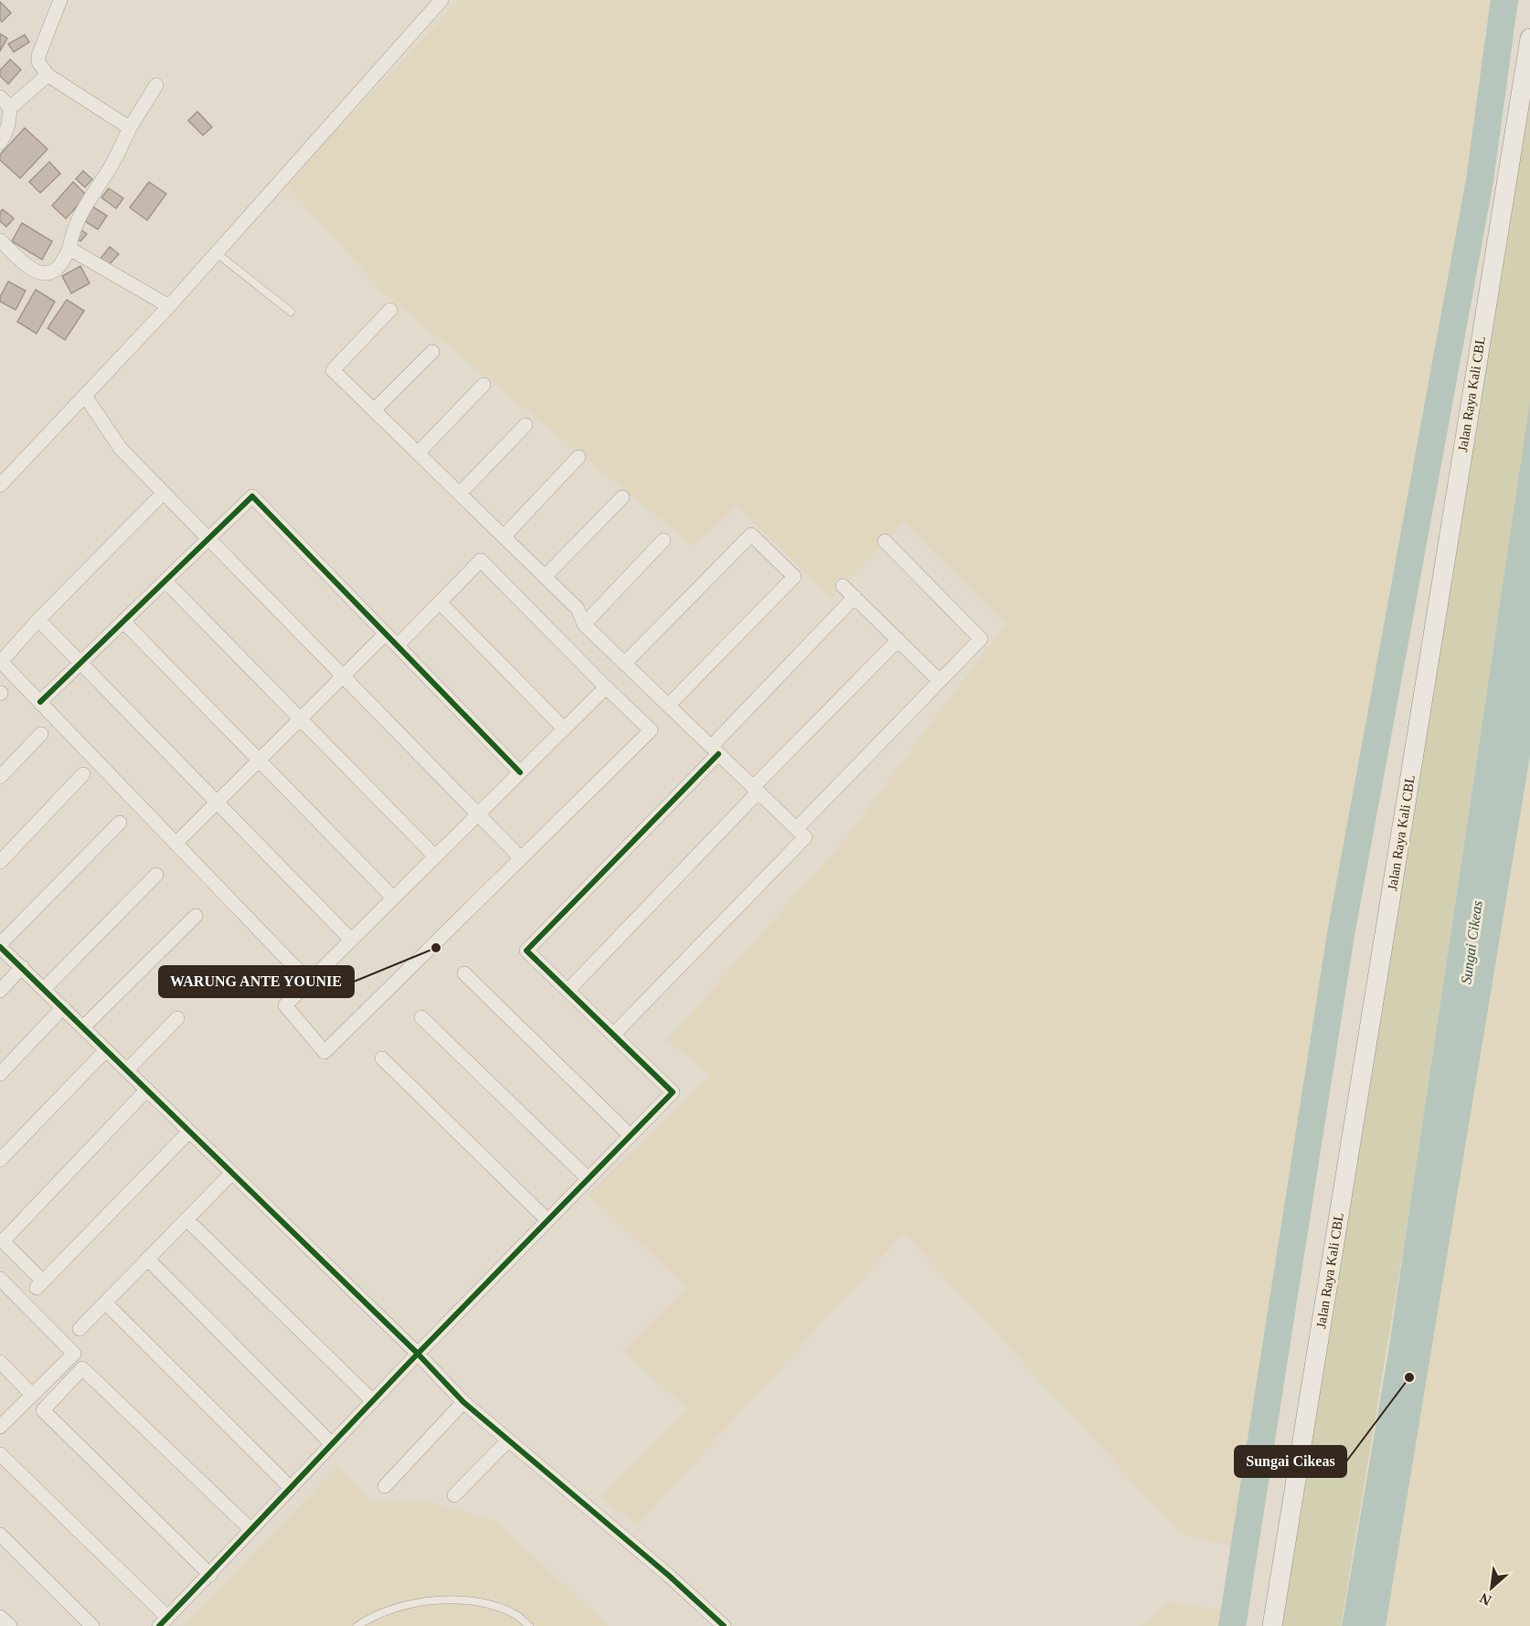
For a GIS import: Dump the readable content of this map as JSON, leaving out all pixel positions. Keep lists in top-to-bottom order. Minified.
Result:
{"streets":{"main road":["Jalan Raya Kali CBL"]},"water":["Sungai Cikeas"],"places":["WARUNG ANTE YOUNIE","Sungai Cikeas"],"north":"bottom left"}
